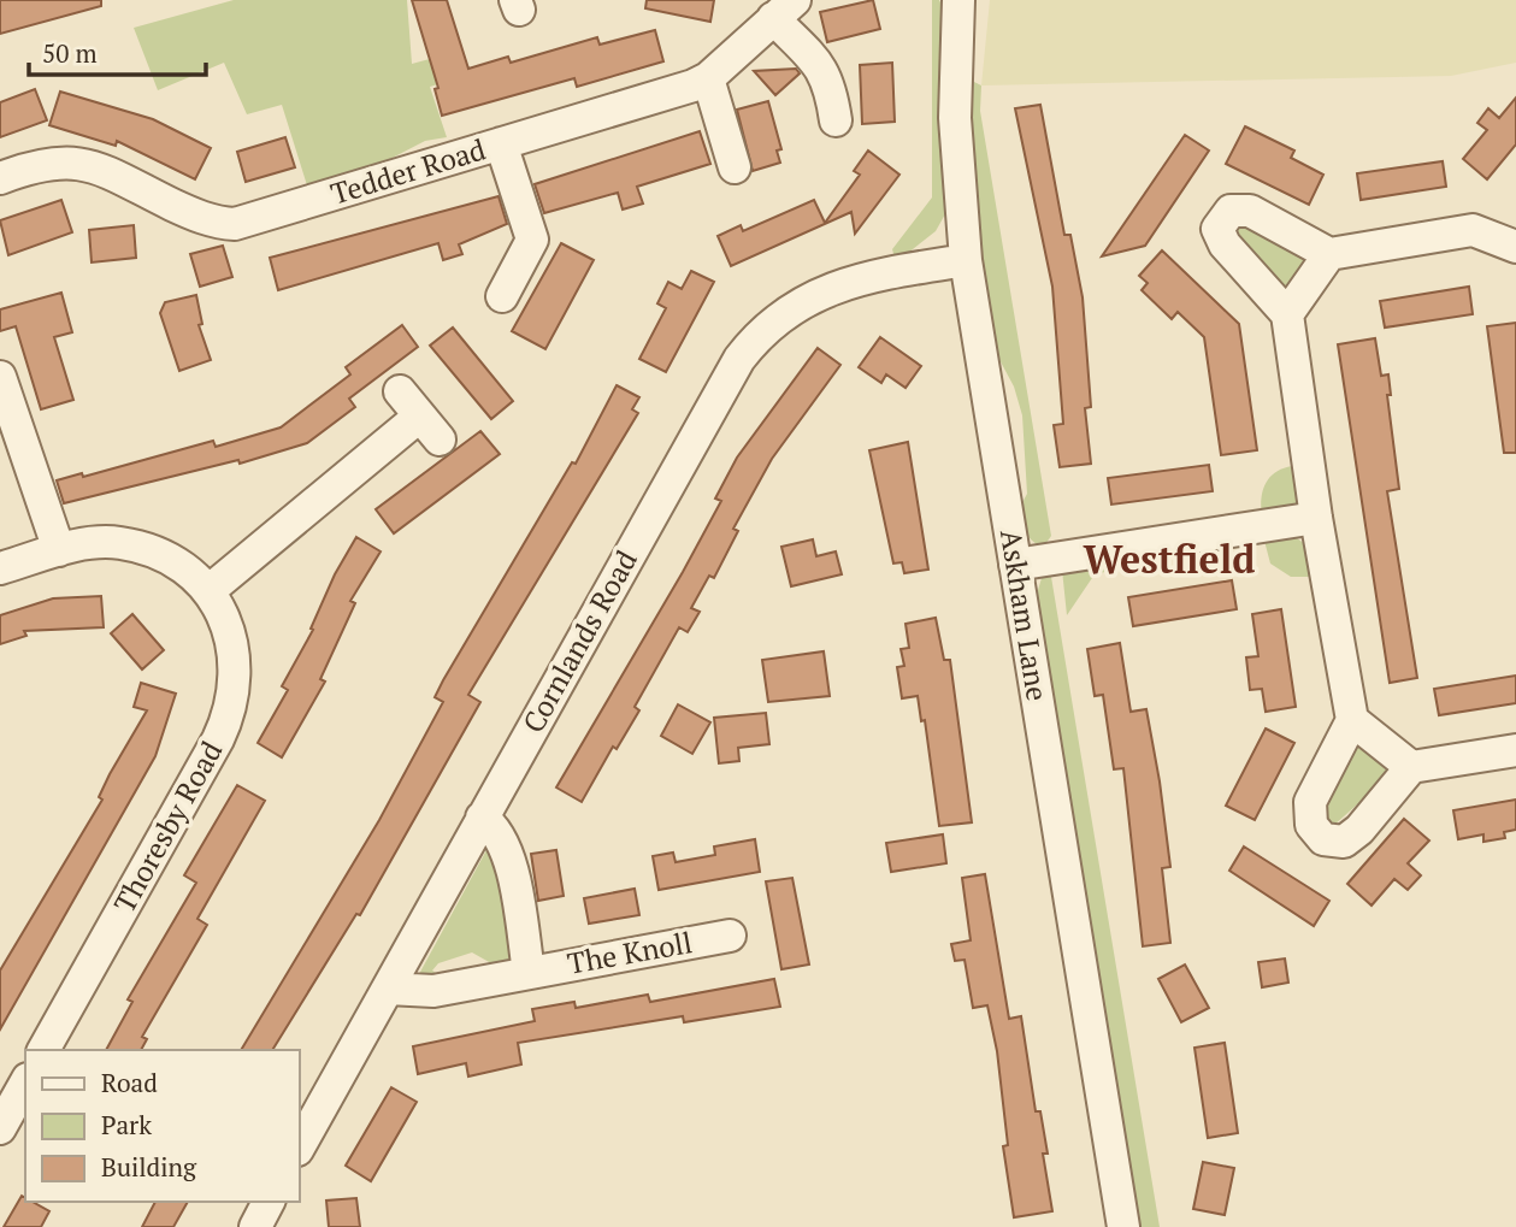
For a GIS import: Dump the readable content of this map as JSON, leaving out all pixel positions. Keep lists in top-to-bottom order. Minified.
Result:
{"streets":{"street":["Tedder Road","Askham Lane","Cornlands Road","Thoresby Road","The Knoll"]},"crossings":[["Askham Lane","Cornlands Road"],["Cornlands Road","The Knoll"]],"districts":["Westfield"],"legend":["Road","Park","Building"],"scale_bar":"50 m"}
